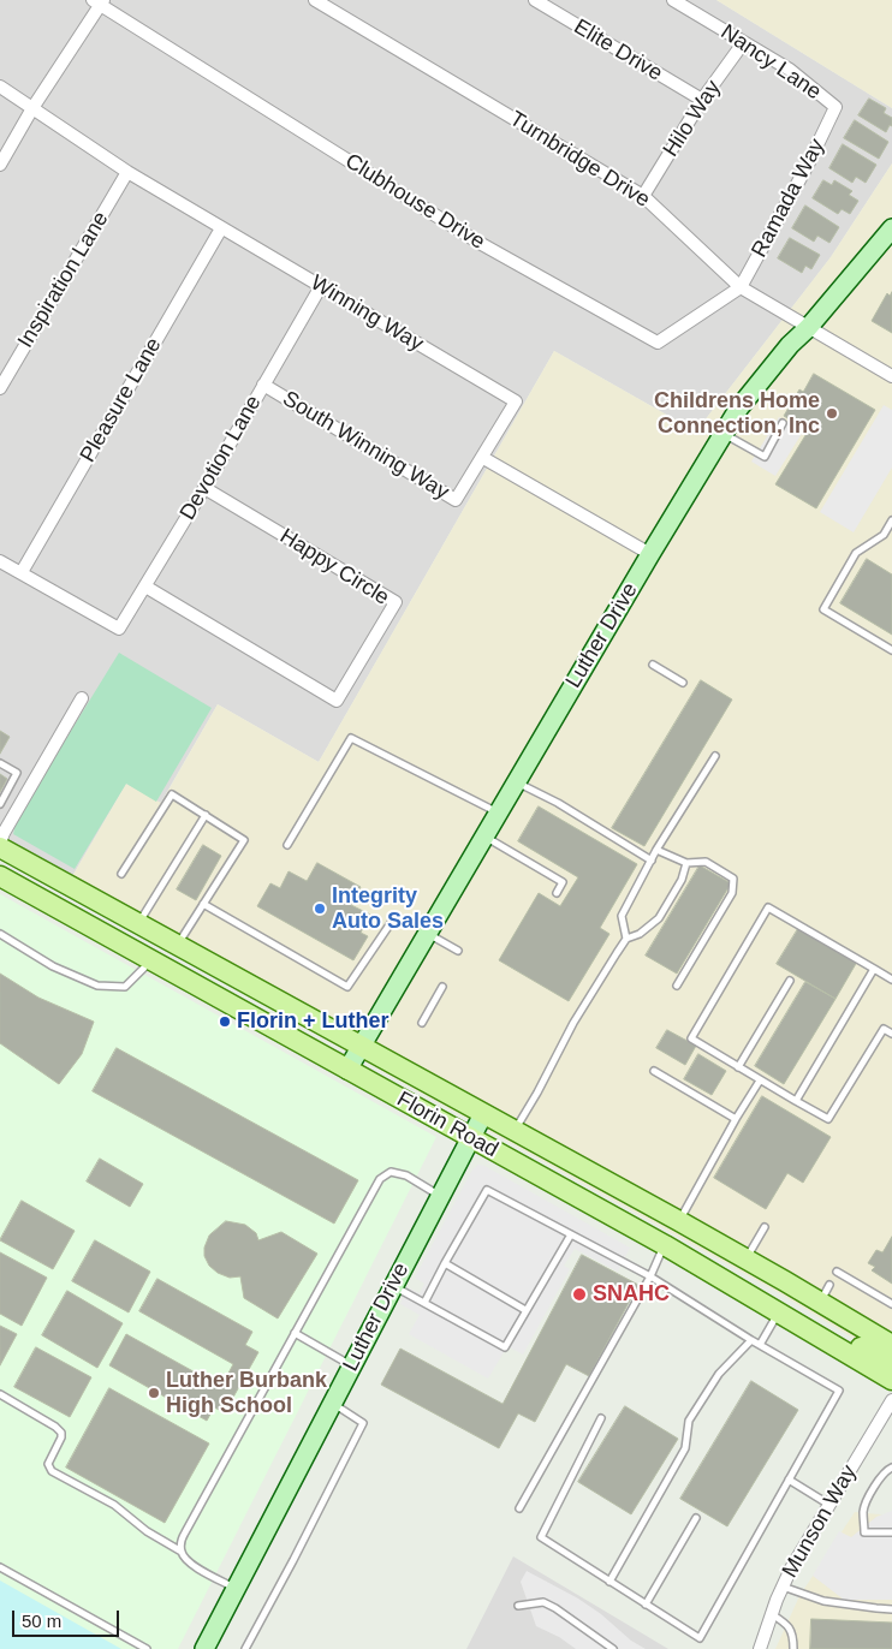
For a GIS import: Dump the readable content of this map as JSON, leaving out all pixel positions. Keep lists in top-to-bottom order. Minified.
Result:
{"streets":{"main road":["Florin Road"],"street":["Elite Drive","Nancy Lane","Hilo Way","Turnbridge Drive","Ramada Way","Clubhouse Drive","Inspiration Lane","Winning Way","Pleasure Lane","South Winning Way","Devotion Lane","Happy Circle","Luther Drive","Munson Way"]},"crossings":[["Elite Drive","Hilo Way"],["Nancy Lane","Hilo Way"],["Nancy Lane","Ramada Way"],["Hilo Way","Turnbridge Drive"],["Turnbridge Drive","Ramada Way"],["Turnbridge Drive","Clubhouse Drive"],["Turnbridge Drive","Luther Drive"],["Ramada Way","Clubhouse Drive"],["Inspiration Lane","Winning Way"],["Winning Way","Pleasure Lane"],["Winning Way","South Winning Way"],["Winning Way","Devotion Lane"],["Pleasure Lane","Devotion Lane"],["South Winning Way","Devotion Lane"],["Devotion Lane","Happy Circle"],["Luther Drive","Florin Road"]],"places":["Childrens Home Connection, Inc","Integrity Auto Sales","Florin + Luther","SNAHC","Luther Burbank High School"],"scale_bar":"50 m"}
